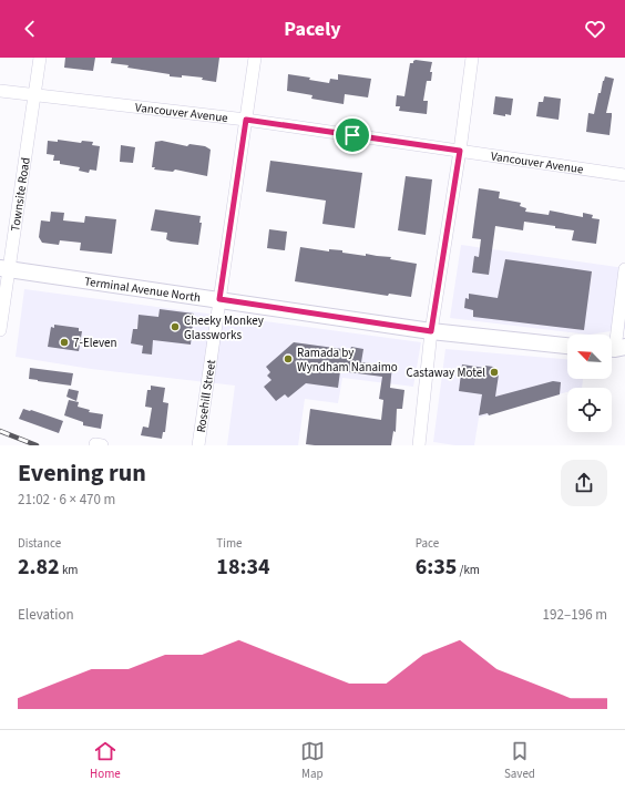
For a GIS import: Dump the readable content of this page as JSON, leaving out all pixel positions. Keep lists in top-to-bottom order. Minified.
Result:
{"streets":{"main road":["Terminal Avenue North"],"street":["Vancouver Avenue","Townsite Road","Rosehill Street"]},"crossings":[["Vancouver Avenue","Townsite Road"],["Vancouver Avenue","Rosehill Street"],["Townsite Road","Terminal Avenue North"],["Terminal Avenue North","Rosehill Street"]],"places":["Cheeky Monkey Glassworks","7-Eleven","Ramada by Wyndham Nanaimo","Castaway Motel"],"north":"top left","page":{"header":"Pacely","heading":["Evening run","21:02 · 6 × 470 m"],"stats":[["Distance","2.82 km"],["Time","18:34"],["Pace","6:35 /km"]],"chart":["Elevation","192–196 m"],"tabs":["Home","Map","Saved"]}}
